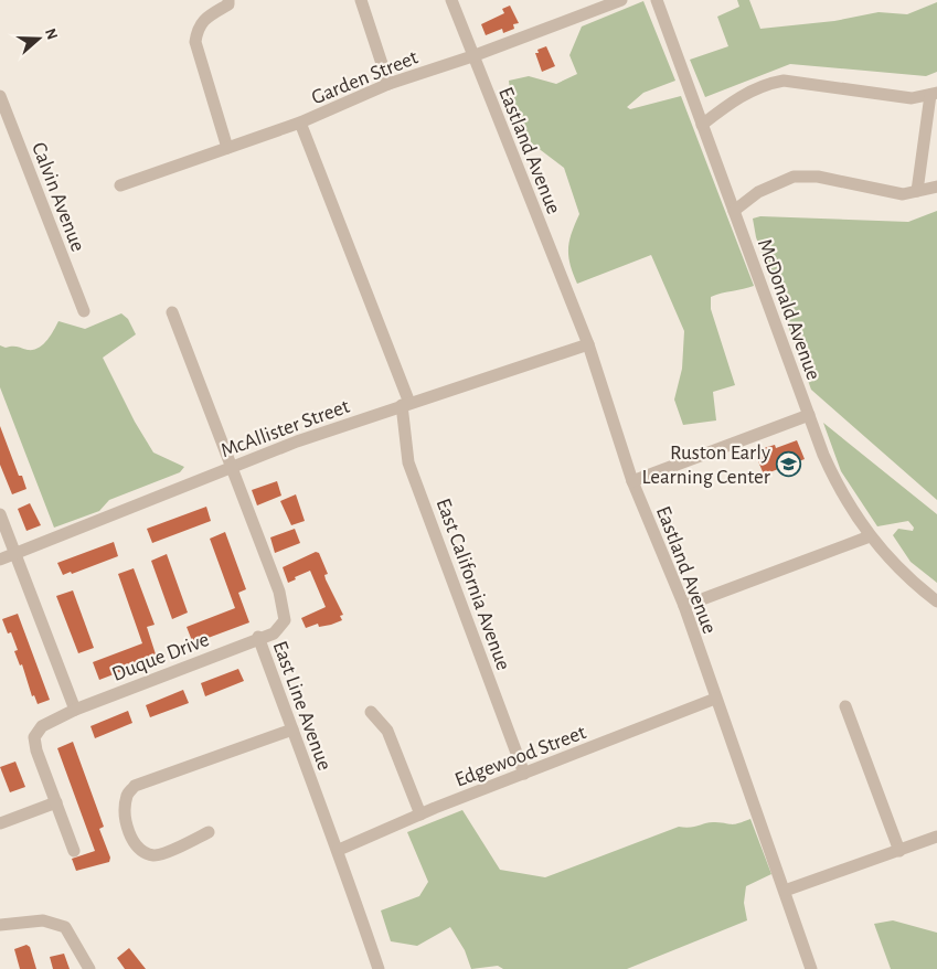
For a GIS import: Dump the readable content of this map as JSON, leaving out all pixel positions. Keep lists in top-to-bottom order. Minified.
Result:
{"streets":{"street":["Garden Street","Eastland Avenue","Calvin Avenue","McDonald Avenue","McAllister Street","East California Avenue","Duque Drive","East Line Avenue","Edgewood Street"]},"crossings":[["Garden Street","Eastland Avenue"],["Garden Street","East California Avenue"],["Eastland Avenue","McAllister Street"],["Eastland Avenue","Edgewood Street"],["McAllister Street","East California Avenue"],["McAllister Street","East Line Avenue"],["East California Avenue","Edgewood Street"],["Duque Drive","East Line Avenue"],["East Line Avenue","Edgewood Street"]],"places":{"school or university":["Ruston Early Learning Center"]},"north":"right"}
